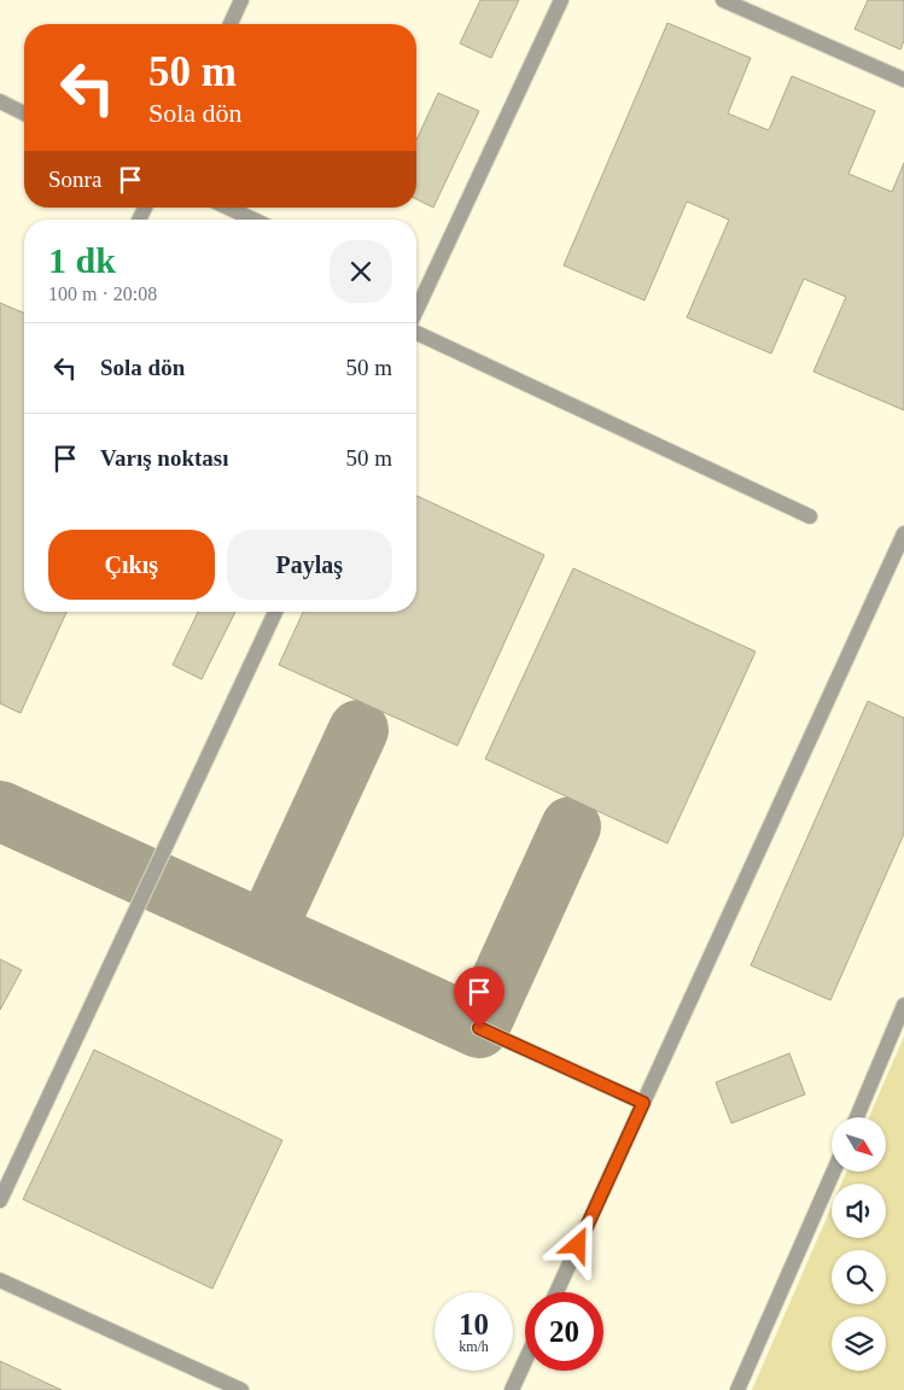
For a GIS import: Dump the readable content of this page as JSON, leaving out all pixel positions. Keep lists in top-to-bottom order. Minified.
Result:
{"north":"bottom right","page":{"turn":["50 m","Sola dön"],"then":"Sonra","heading":["1 dk","100 m · 20:08"],"list":[{"name":"Sola dön","value":"50 m"},{"name":"Varış noktası","value":"50 m"}],"buttons":["Çıkış","Paylaş"],"speed":"10 km/h","limit":"20"}}
